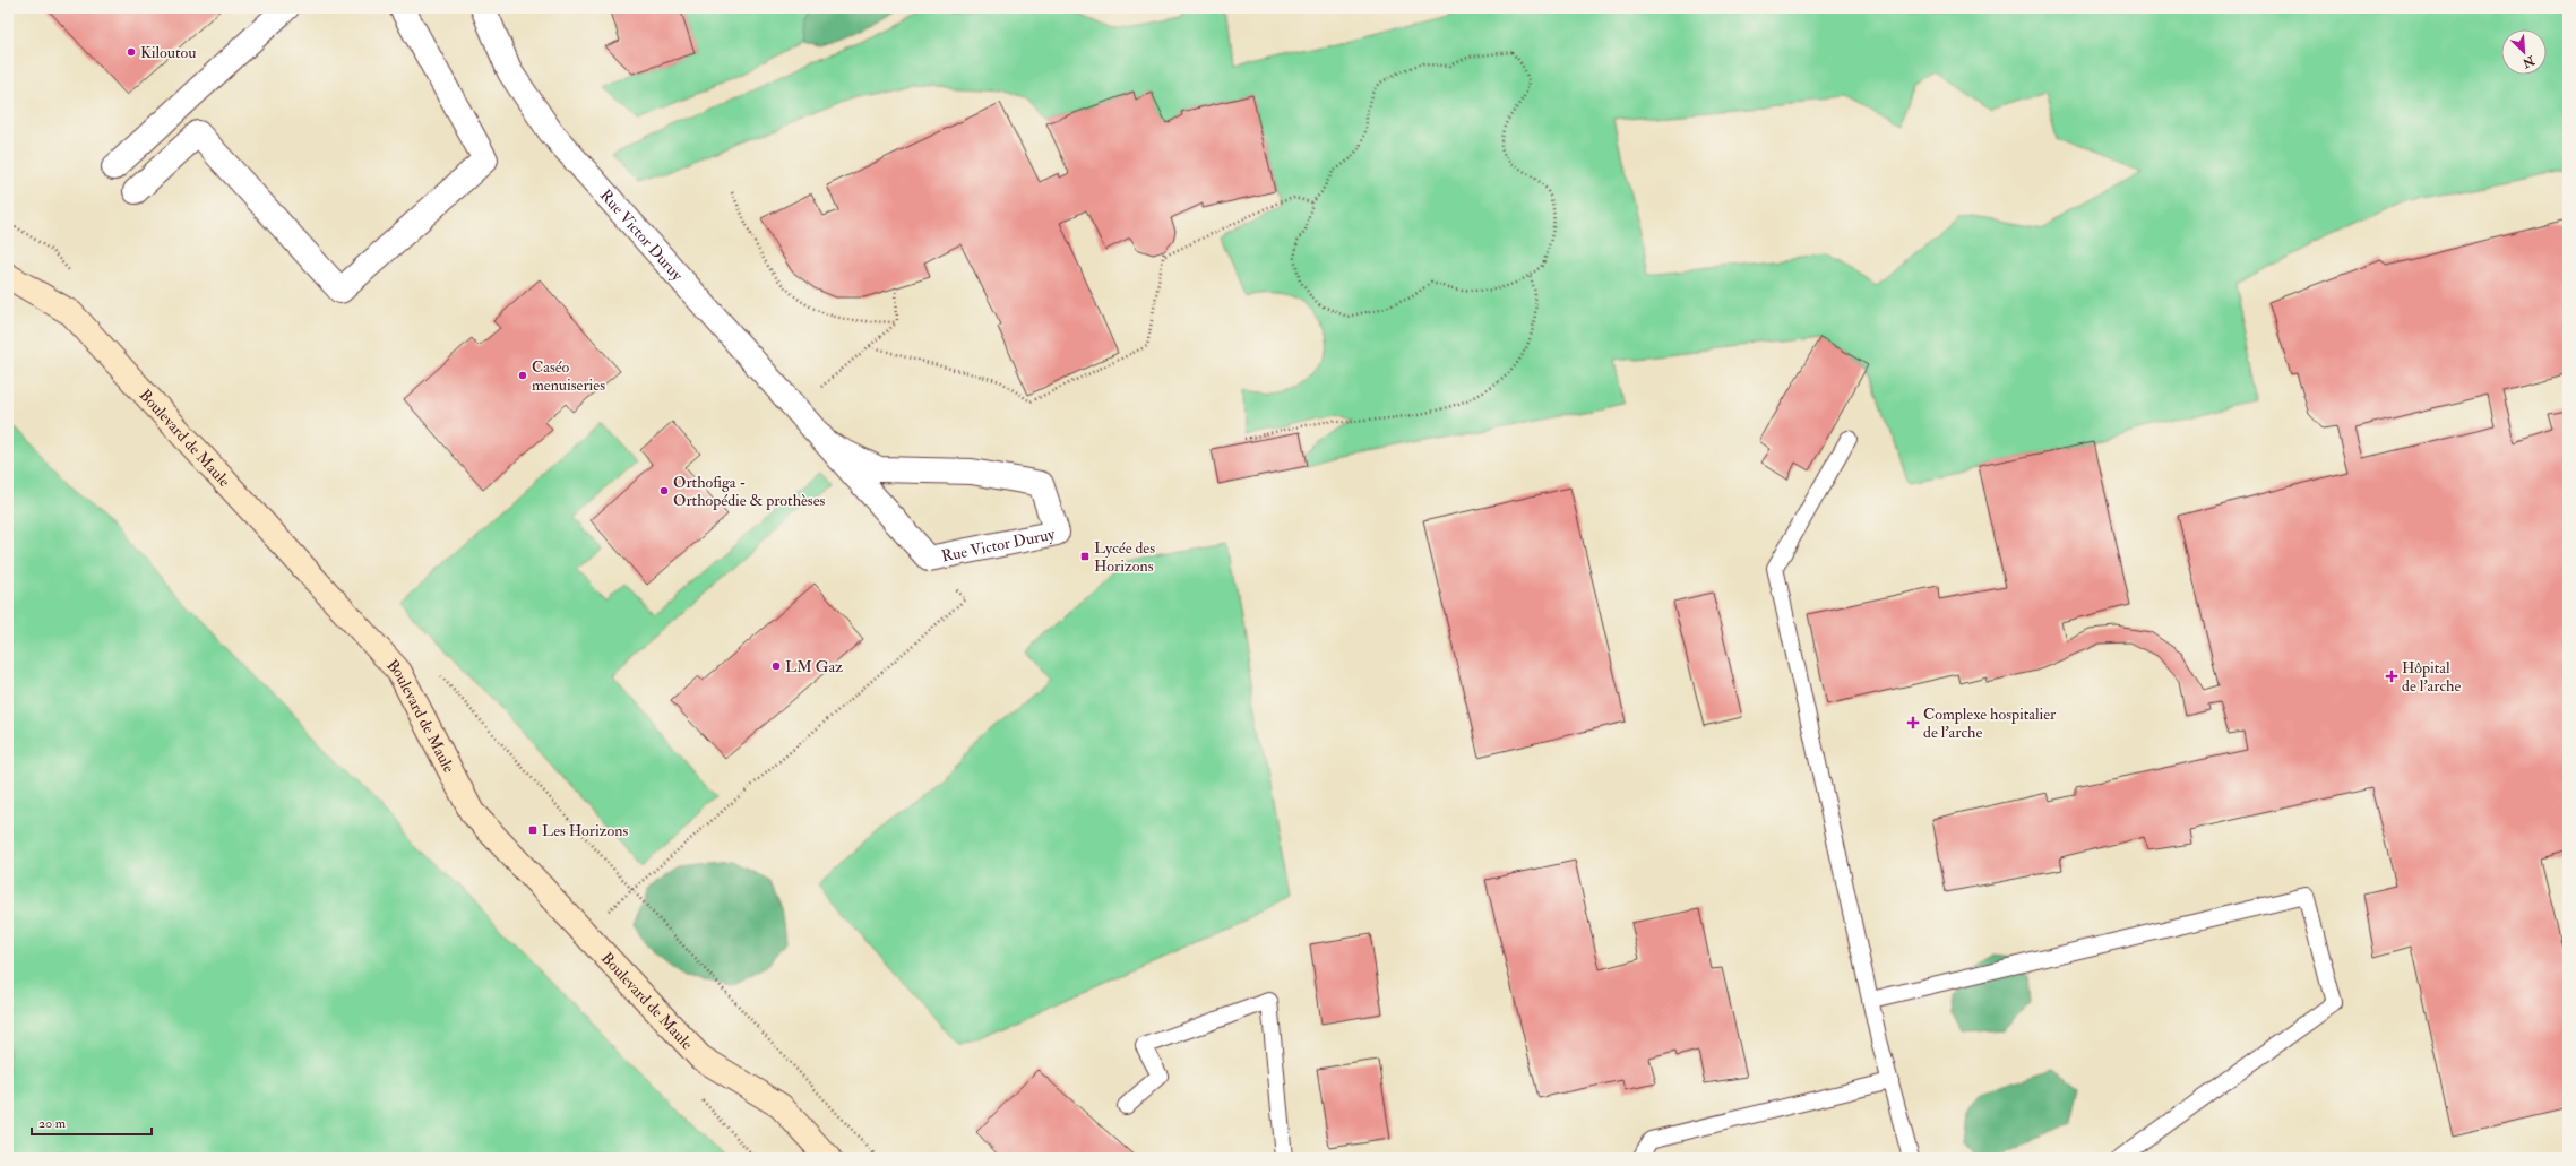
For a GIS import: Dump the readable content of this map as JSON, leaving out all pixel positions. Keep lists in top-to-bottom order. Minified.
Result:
{"streets":{"main road":["Boulevard de Maule"],"street":["Rue Victor Duruy"]},"places":{"other":["Kiloutou","Caséo menuiseries","Orthofiga - Orthopédie & prothèses","LM Gaz"],"transit":["Lycée des Horizons","Les Horizons"],"health":["Hôpital de l'arche","Complexe hospitalier de l'arche"]},"scale_bar":"20 m","north":"bottom right"}
